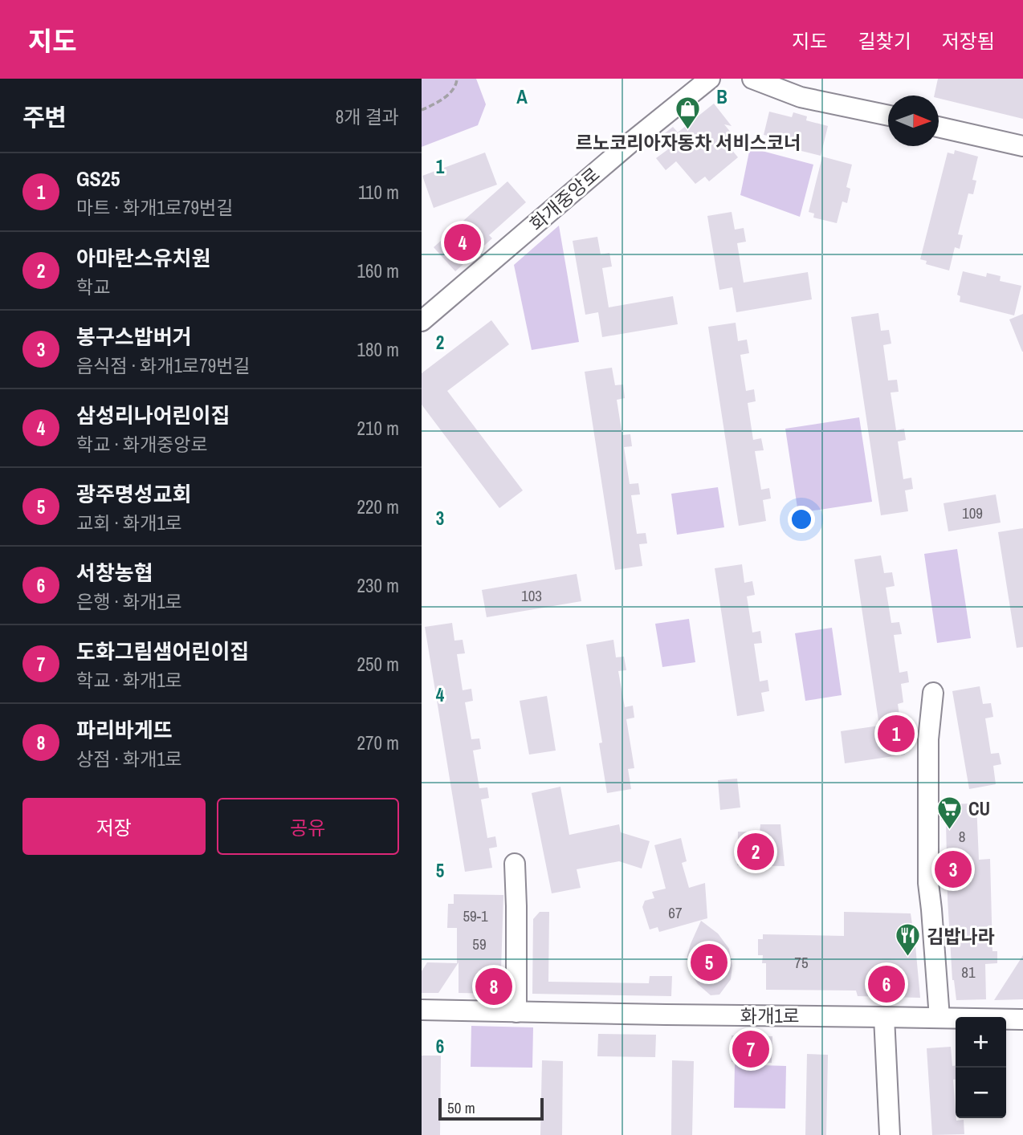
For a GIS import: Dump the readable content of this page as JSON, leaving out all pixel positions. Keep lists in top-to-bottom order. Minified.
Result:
{"streets":{"street":["화개중앙로","화개1로"]},"places":{"shop":["르노코리아자동차 서비스코너"],"supermarket":["CU"],"restaurant":["김밥나라"]},"house_numbers":["109","103","8","67","59-1","59","75","81"],"scale_bar":"50 m","north":"right","page":{"header":"지도","nav":["지도","길찾기","저장됨"],"heading":["주변","8개 결과"],"list":[{"mark":"1","name":"GS25","note":"마트 · 화개1로79번길","value":"110 m"},{"mark":"2","name":"아마란스유치원","note":"학교","value":"160 m"},{"mark":"3","name":"봉구스밥버거","note":"음식점 · 화개1로79번길","value":"180 m"},{"mark":"4","name":"삼성리나어린이집","note":"학교 · 화개중앙로","value":"210 m"},{"mark":"5","name":"광주명성교회","note":"교회 · 화개1로","value":"220 m"},{"mark":"6","name":"서창농협","note":"은행 · 화개1로","value":"230 m"},{"mark":"7","name":"도화그림샘어린이집","note":"학교 · 화개1로","value":"250 m"},{"mark":"8","name":"파리바게뜨","note":"상점 · 화개1로","value":"270 m"}],"pins":["4","1","2","3","5","6","8","7"],"buttons":["저장","공유"],"map_buttons":["+","−"],"scale":"50 m"},"grid":{"columns":["A","B"],"rows":["1","2","3","4","5","6"]}}
